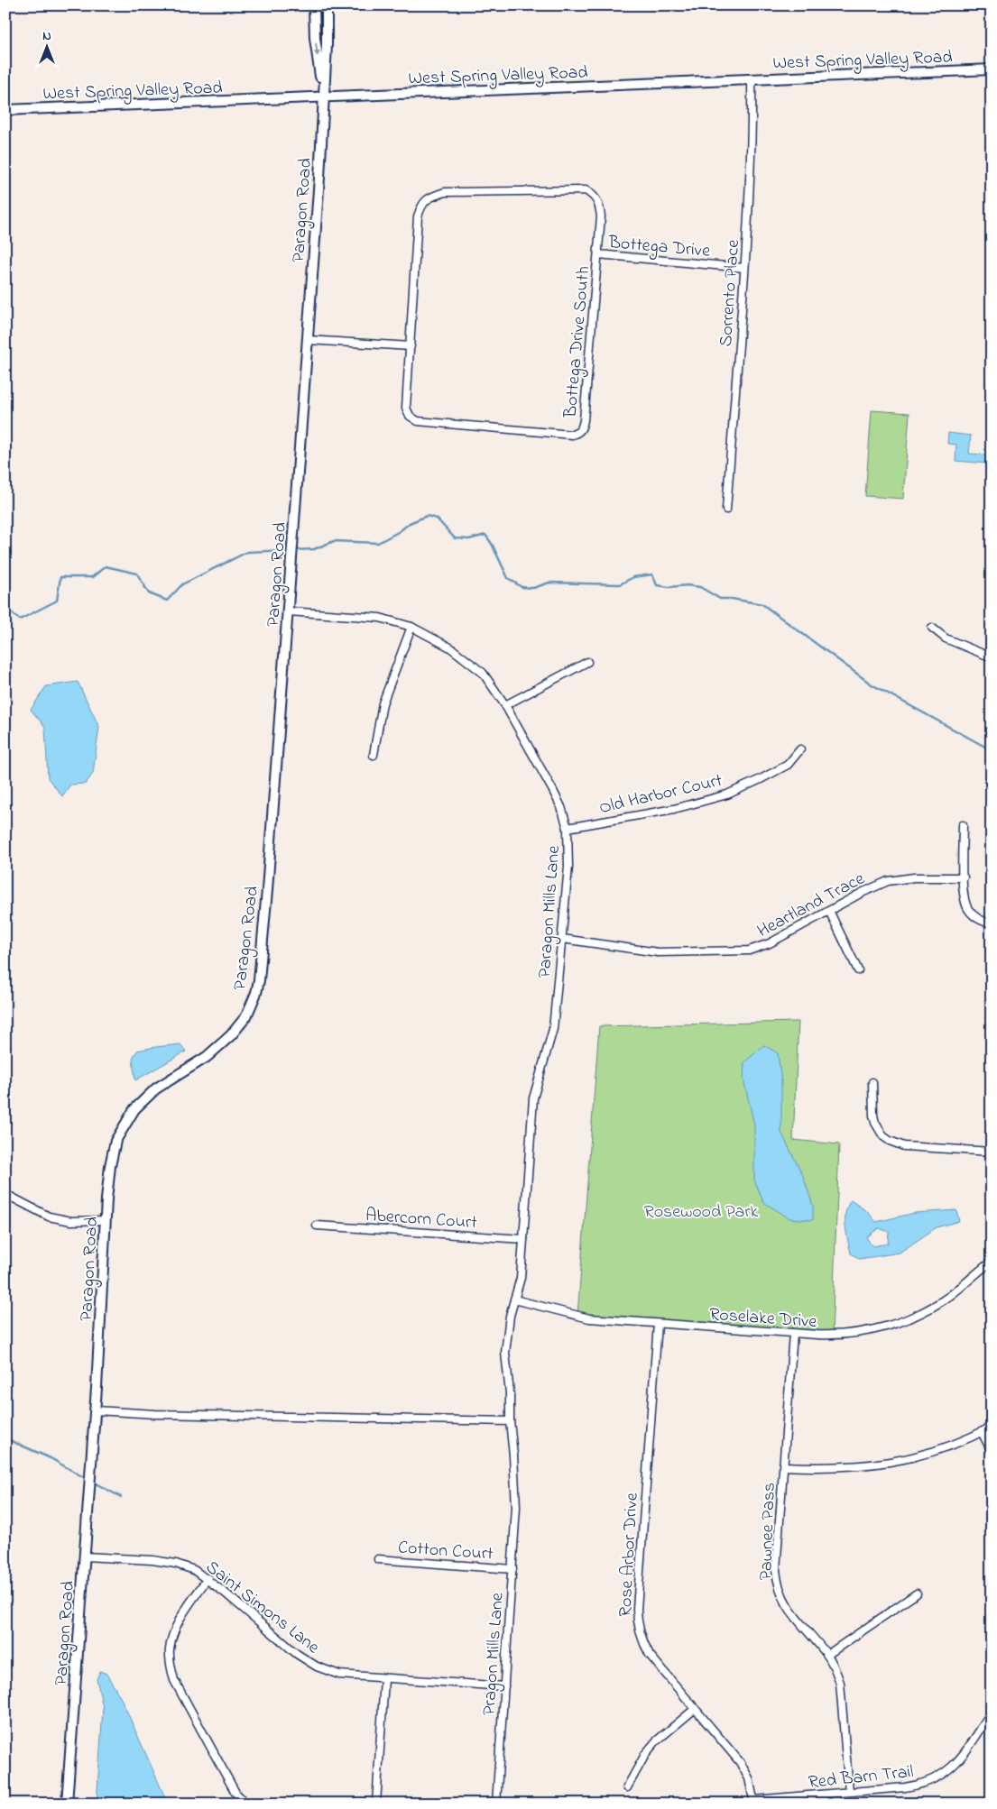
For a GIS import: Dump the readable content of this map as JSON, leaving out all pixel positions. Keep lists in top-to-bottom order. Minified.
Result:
{"streets":{"street":["West Spring Valley Road","Paragon Road","Bottega Drive","Sorrento Place","Bottega Drive South","Old Harbor Court","Heartland Trace","Paragon Mills Lane","Abercorn Court","Roselake Drive","Pawnee Pass","Cotton Court","Rose Arbor Drive","Saint Simons Lane","Pragon Mills Lane","Red Barn Trail"]},"crossings":[["West Spring Valley Road","Paragon Road"],["West Spring Valley Road","Sorrento Place"],["Paragon Road","Paragon Mills Lane"],["Paragon Road","Saint Simons Lane"],["Bottega Drive","Sorrento Place"],["Bottega Drive","Bottega Drive South"],["Old Harbor Court","Paragon Mills Lane"],["Heartland Trace","Paragon Mills Lane"],["Paragon Mills Lane","Abercorn Court"],["Paragon Mills Lane","Roselake Drive"],["Paragon Mills Lane","Pragon Mills Lane"],["Roselake Drive","Pawnee Pass"],["Roselake Drive","Rose Arbor Drive"],["Pawnee Pass","Red Barn Trail"],["Cotton Court","Pragon Mills Lane"],["Rose Arbor Drive","Red Barn Trail"],["Saint Simons Lane","Pragon Mills Lane"]],"parks":["Rosewood Park"],"north":"top"}
